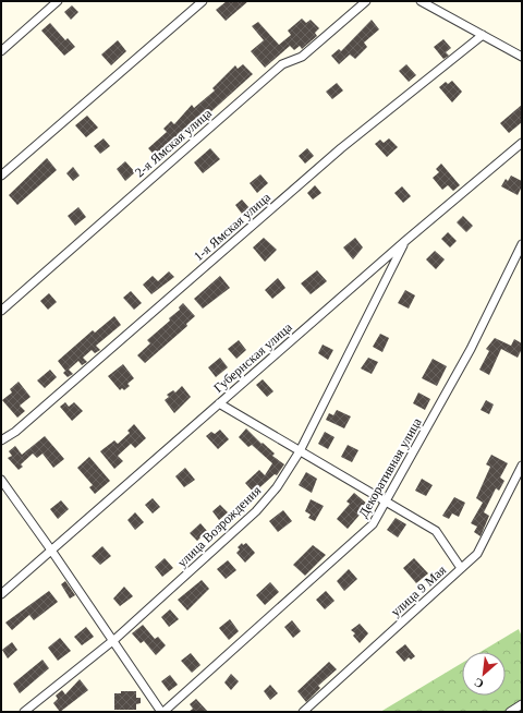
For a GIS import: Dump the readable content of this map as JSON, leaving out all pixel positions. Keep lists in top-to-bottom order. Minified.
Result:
{"streets":{"street":["2-я Ямская улица","1-я Ямская улица","Губернская улица","Декоративная улица","улица Возрождения","улица 9 Мая"]},"crossings":[["Губернская улица","улица Возрождения"]],"north":"bottom left"}
